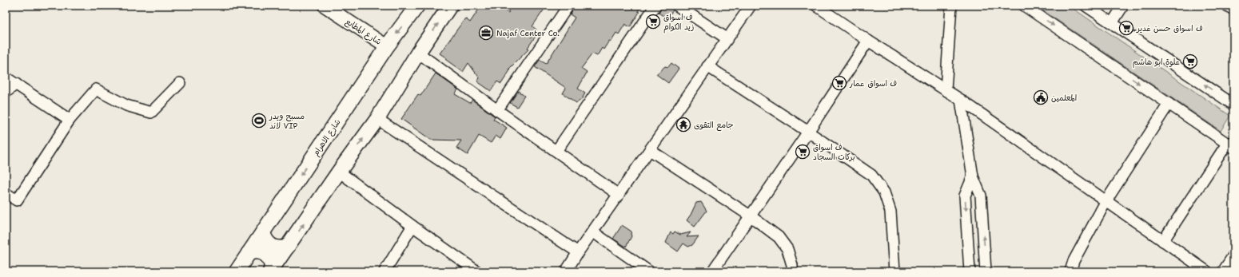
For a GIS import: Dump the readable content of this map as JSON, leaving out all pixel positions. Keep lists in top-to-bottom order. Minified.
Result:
{"streets":{"main road":["شارع الاهرام"],"street":["شارع المطابع"]},"crossings":[["شارع المطابع","شارع الاهرام"]],"places":{"supermarket":["ف اسواق زيد الكوام","ف اسواق حسن غدير","علوة ابو هاشم","ف اسواق عمار","ف اسواق بركات السجاد"],"office":["Najaf Center Co."],"public building":["المعلمين"],"sports":["مسبح ويدر لاند VIP"],"temple":["جامع التقوى"]}}
